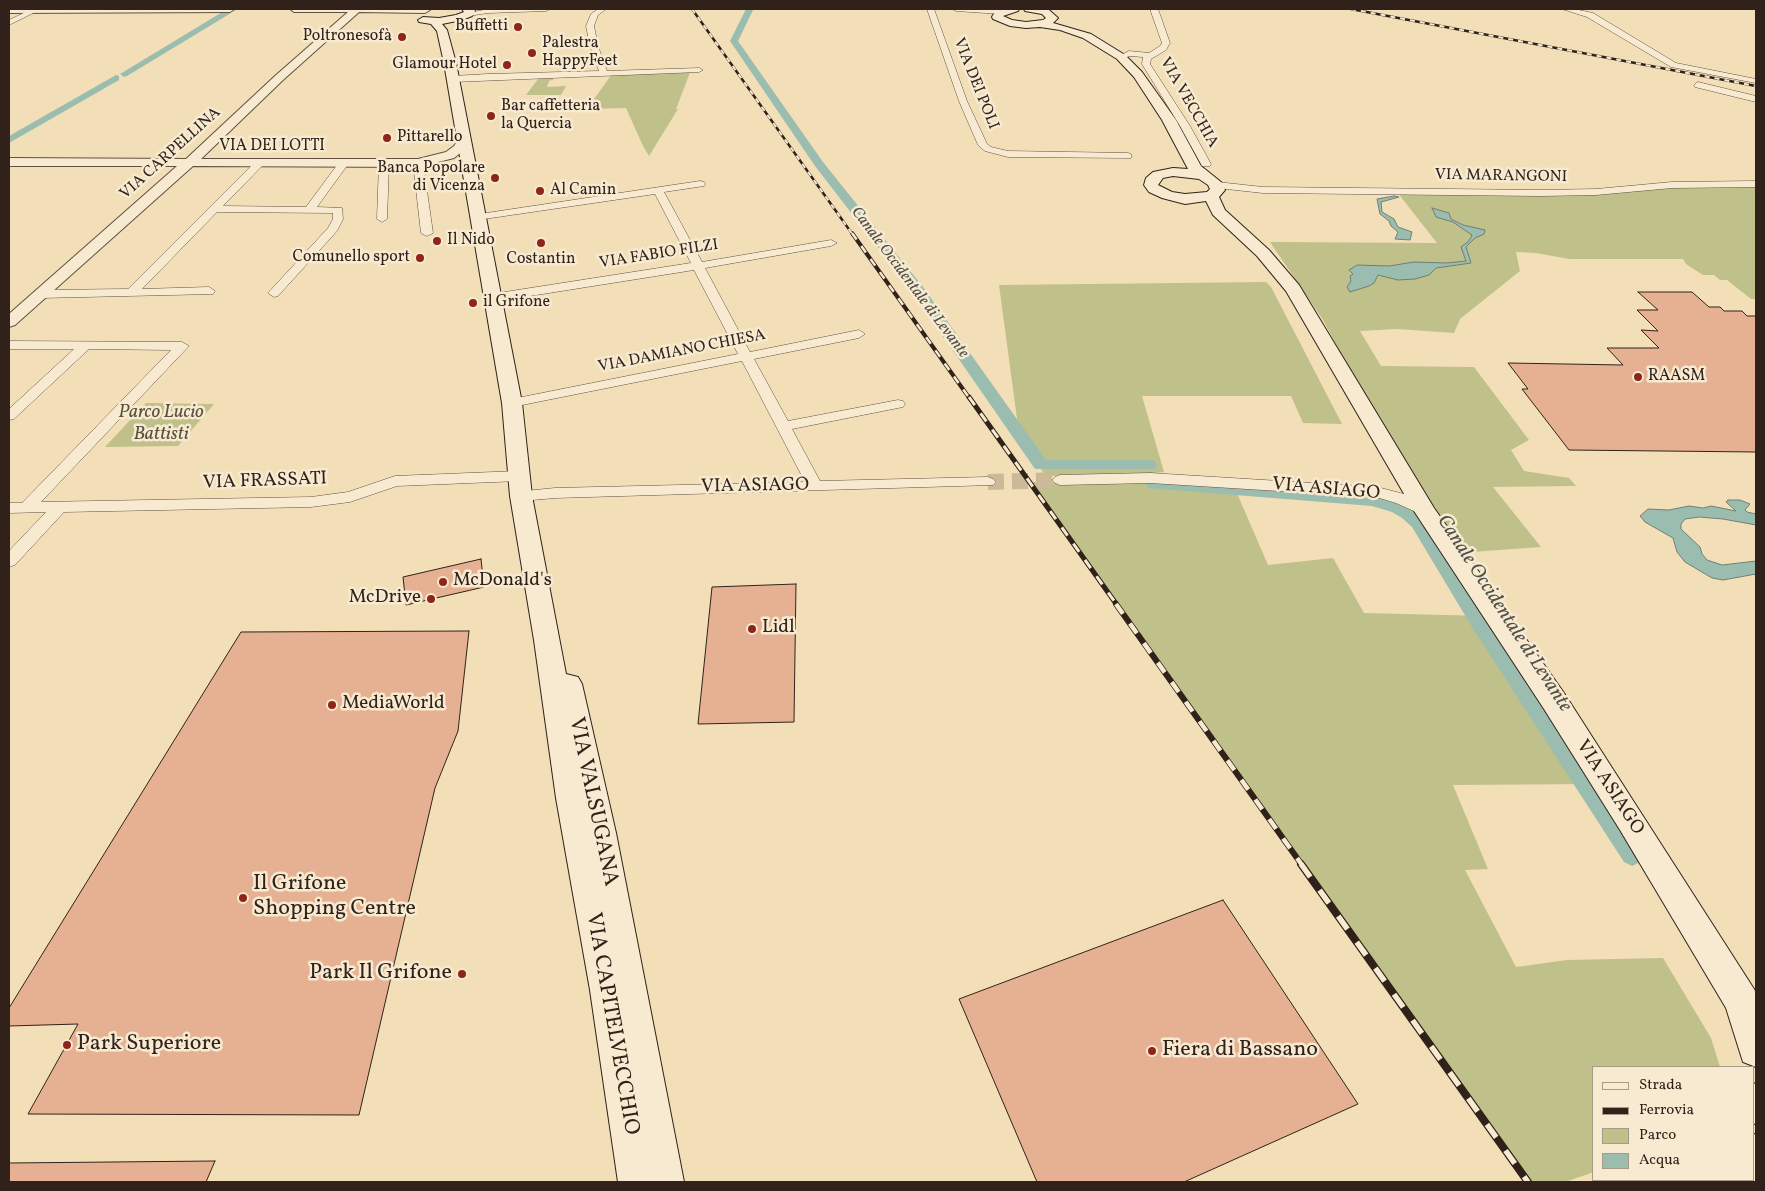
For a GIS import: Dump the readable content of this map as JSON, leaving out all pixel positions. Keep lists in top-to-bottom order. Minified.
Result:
{"streets":{"main road":["VIA ASIAGO","VIA VALSUGANA","VIA CAPITELVECCHIO"],"street":["VIA DEI POLI","VIA VECCHIA","VIA DEI LOTTI","VIA CARPELLINA","VIA MARANGONI","VIA FABIO FILZI","VIA DAMIANO CHIESA","VIA FRASSATI"]},"crossings":[["VIA DEI LOTTI","VIA CARPELLINA"],["VIA DEI LOTTI","VIA VALSUGANA"],["VIA FABIO FILZI","VIA VALSUGANA"],["VIA DAMIANO CHIESA","VIA VALSUGANA"],["VIA FRASSATI","VIA ASIAGO"],["VIA FRASSATI","VIA VALSUGANA"],["VIA FRASSATI","VIA CAPITELVECCHIO"],["VIA ASIAGO","VIA VALSUGANA"],["VIA ASIAGO","VIA CAPITELVECCHIO"],["VIA VALSUGANA","VIA CAPITELVECCHIO"]],"water":["Canale Occidentale di Levante"],"parks":["Parco Lucio Battisti"],"places":["Buffetti","Poltronesofà","Palestra HappyFeet","Glamour Hotel","Bar caffetteria la Quercia","Pittarello","Banca Popolare di Vicenza","Al Camin","Il Nido","Costantin","Comunello sport","il Grifone","RAASM","McDonald's","McDrive","Lidl","MediaWorld","Il Grifone Shopping Centre","Park Il Grifone","Park Superiore","Fiera di Bassano"],"legend":["Strada","Ferrovia","Parco","Acqua"]}
